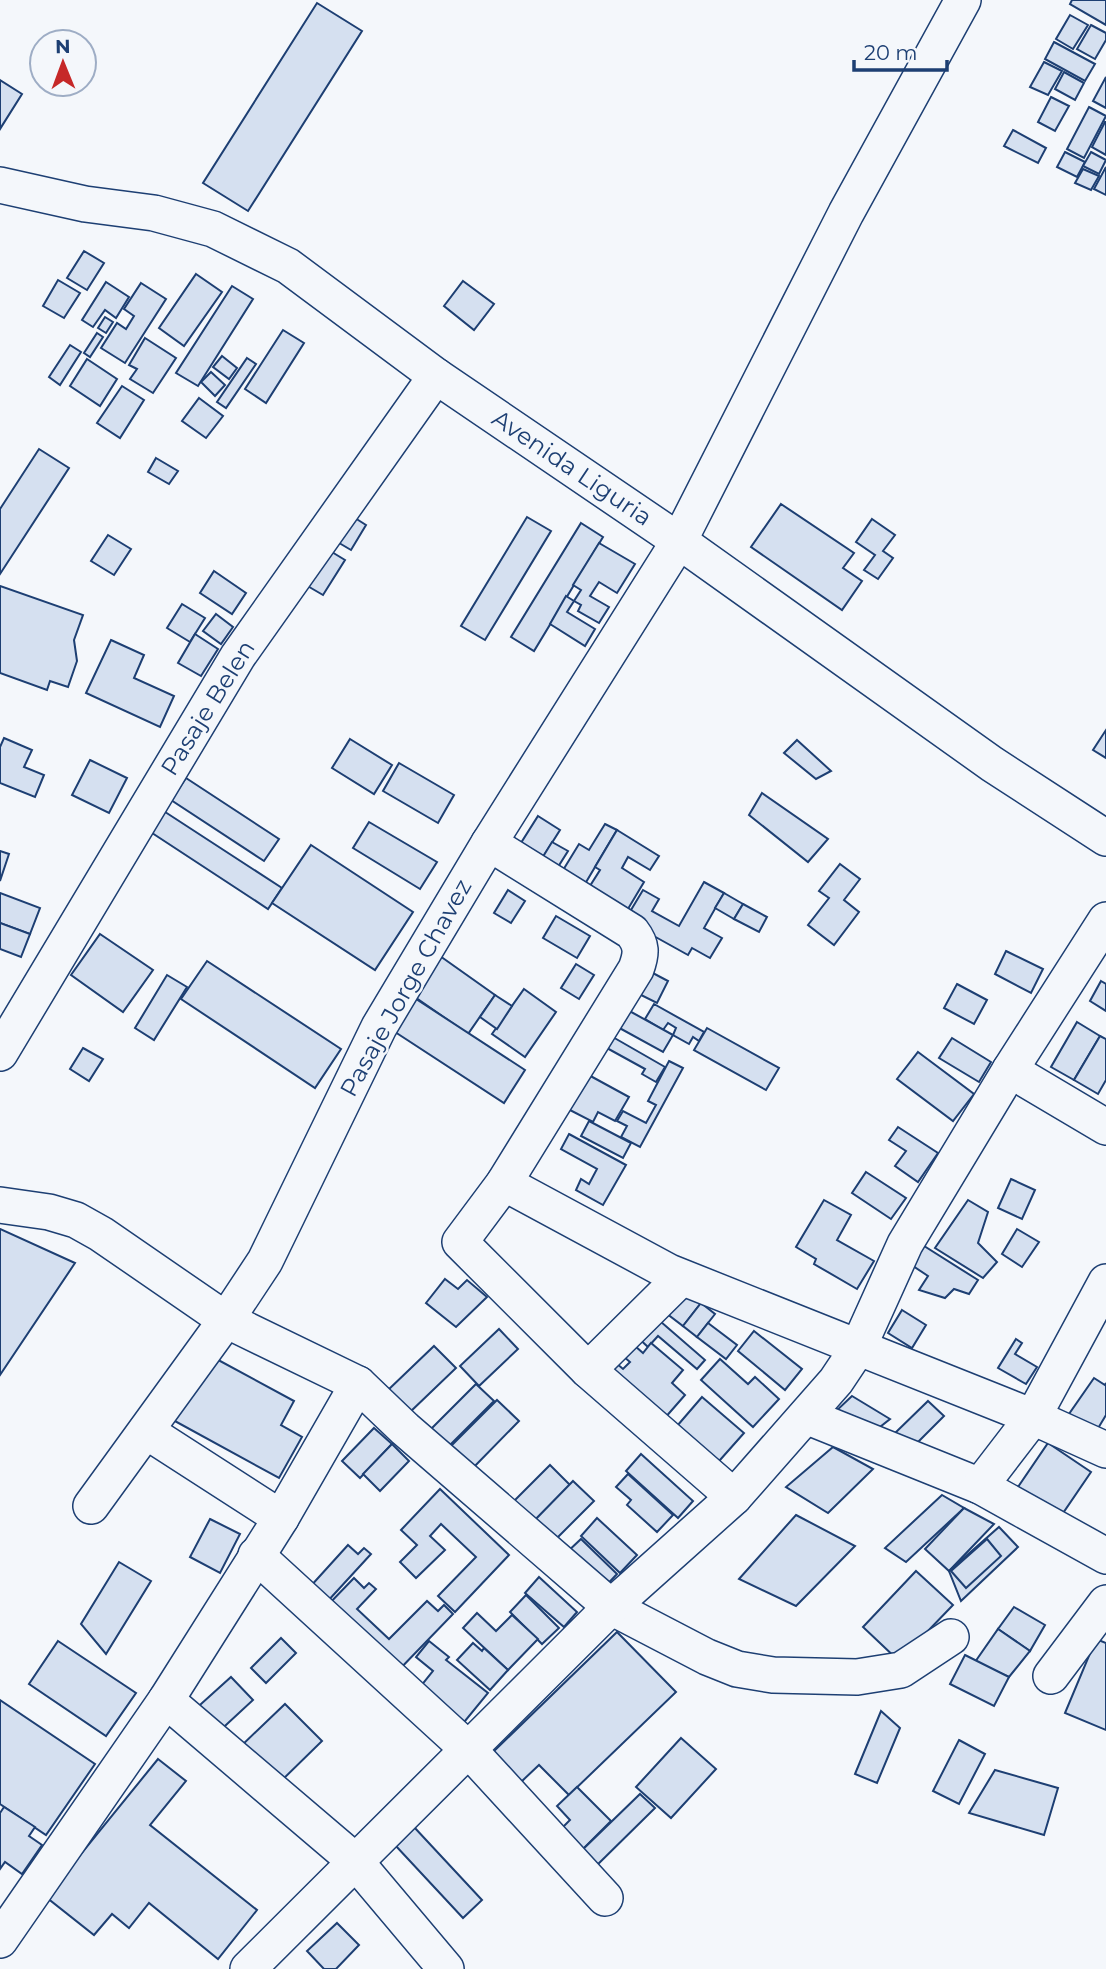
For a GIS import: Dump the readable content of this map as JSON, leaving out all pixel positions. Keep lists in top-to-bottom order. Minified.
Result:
{"streets":{"street":["Avenida Liguria","Pasaje Belen","Pasaje Jorge Chavez"]},"crossings":[["Avenida Liguria","Pasaje Belen"],["Avenida Liguria","Pasaje Jorge Chavez"]],"scale_bar":"20 m","north":"top"}
